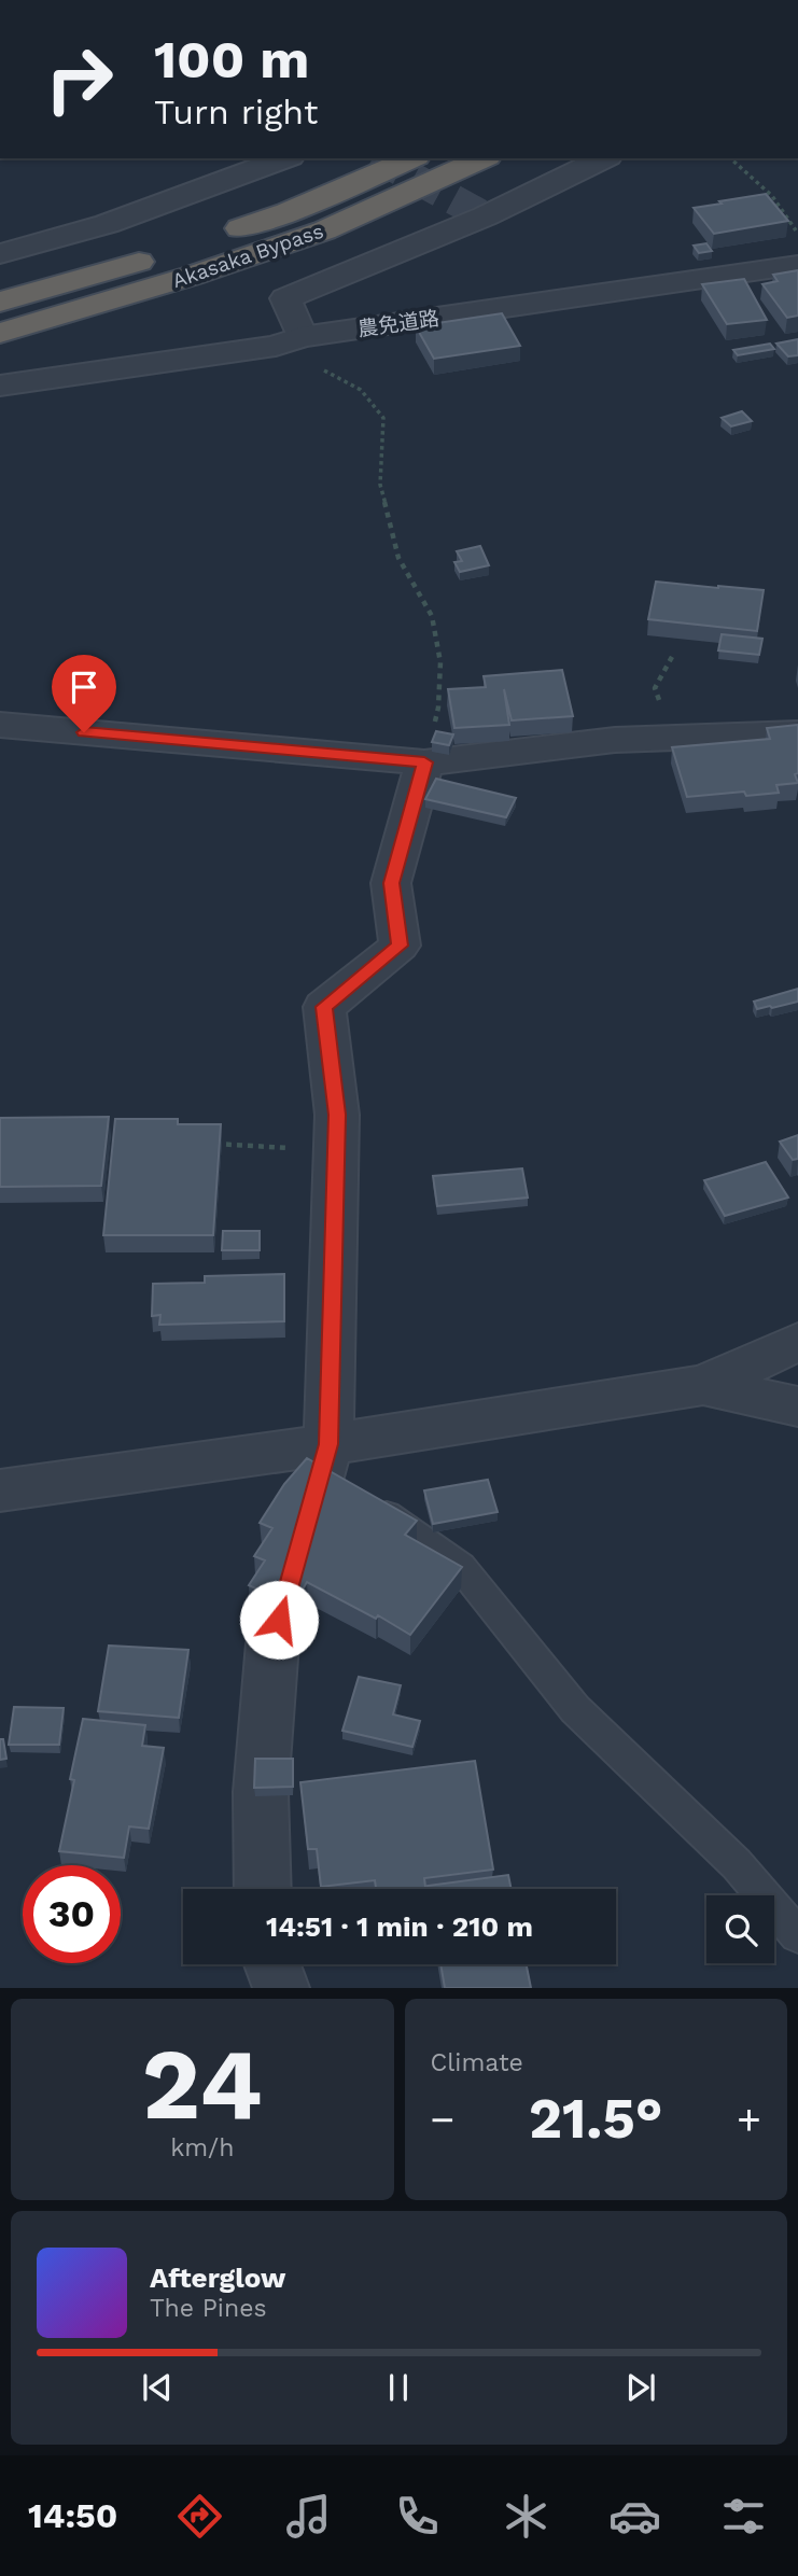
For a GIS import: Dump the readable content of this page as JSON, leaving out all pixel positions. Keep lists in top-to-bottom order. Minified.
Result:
{"streets":{"highway":["Akasaka Bypass"],"street":["農免道路"]},"page":{"turn":["100 m","Turn right"],"limit":"30","trip":"14:51 · 1 min · 210 m","tile":[["24","km/h"],"Climate"],"heat":["−","21.5°","+"],"song":["Afterglow","The Pines"],"tabs":"14:50"}}
